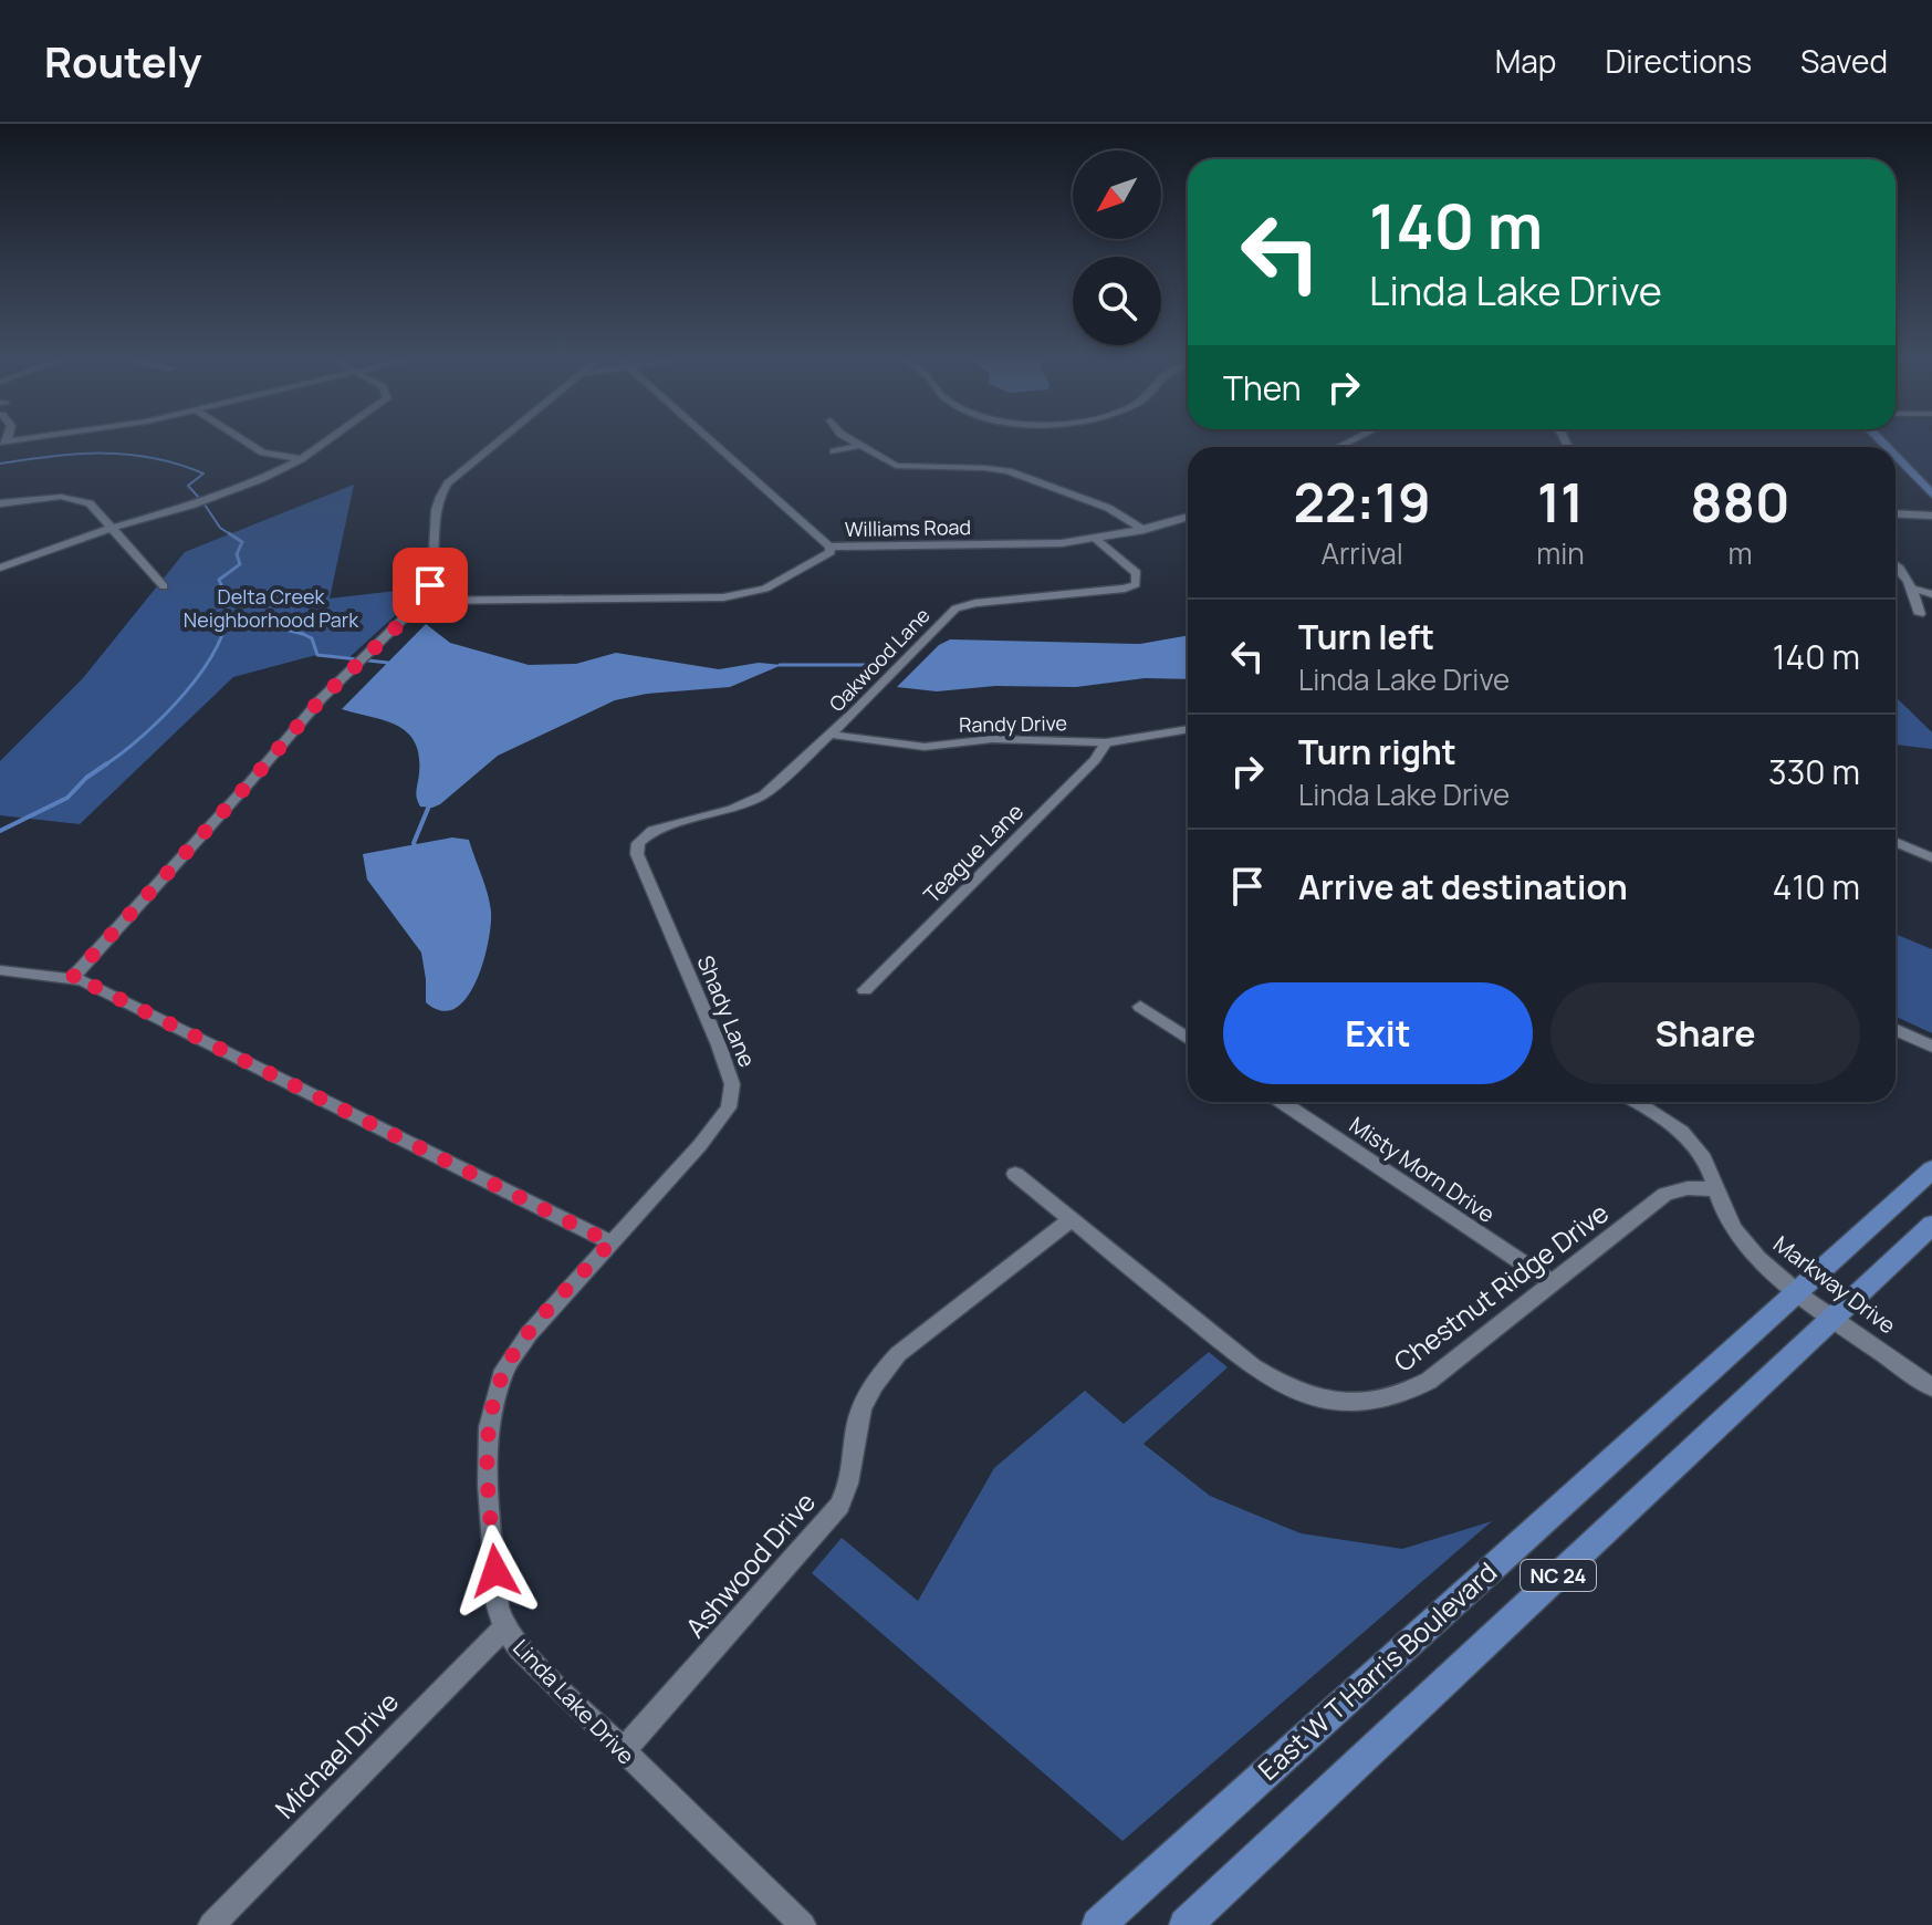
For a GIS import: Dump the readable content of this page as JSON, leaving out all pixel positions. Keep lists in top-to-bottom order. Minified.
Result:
{"streets":{"main road":["NC 24","East W T Harris Boulevard"],"street":["Williams Road","Oakwood Lane","Randy Drive","Teague Lane","Shady Lane","Misty Morn Drive","Markway Drive","Chestnut Ridge Drive","Ashwood Drive","Linda Lake Drive","Michael Drive"]},"crossings":[["Williams Road","Oakwood Lane"],["Oakwood Lane","Randy Drive"],["Oakwood Lane","Shady Lane"],["Randy Drive","Teague Lane"],["Shady Lane","Linda Lake Drive"],["Misty Morn Drive","Chestnut Ridge Drive"],["Markway Drive","Chestnut Ridge Drive"],["Markway Drive","NC 24"],["Markway Drive","East W T Harris Boulevard"],["Chestnut Ridge Drive","Ashwood Drive"],["Ashwood Drive","Linda Lake Drive"],["Linda Lake Drive","Michael Drive"]],"parks":["Delta Creek Neighborhood Park"],"north":"bottom left","page":{"header":"Routely","nav":["Map","Directions","Saved"],"turn":["140 m","Linda Lake Drive"],"then":"Then","eta":["22:19","Arrival","11","min","880","m"],"list":[{"name":"Turn left","note":"Linda Lake Drive","value":"140 m"},{"name":"Turn right","note":"Linda Lake Drive","value":"330 m"},{"name":"Arrive at destination","value":"410 m"}],"buttons":["Exit","Share"]}}
